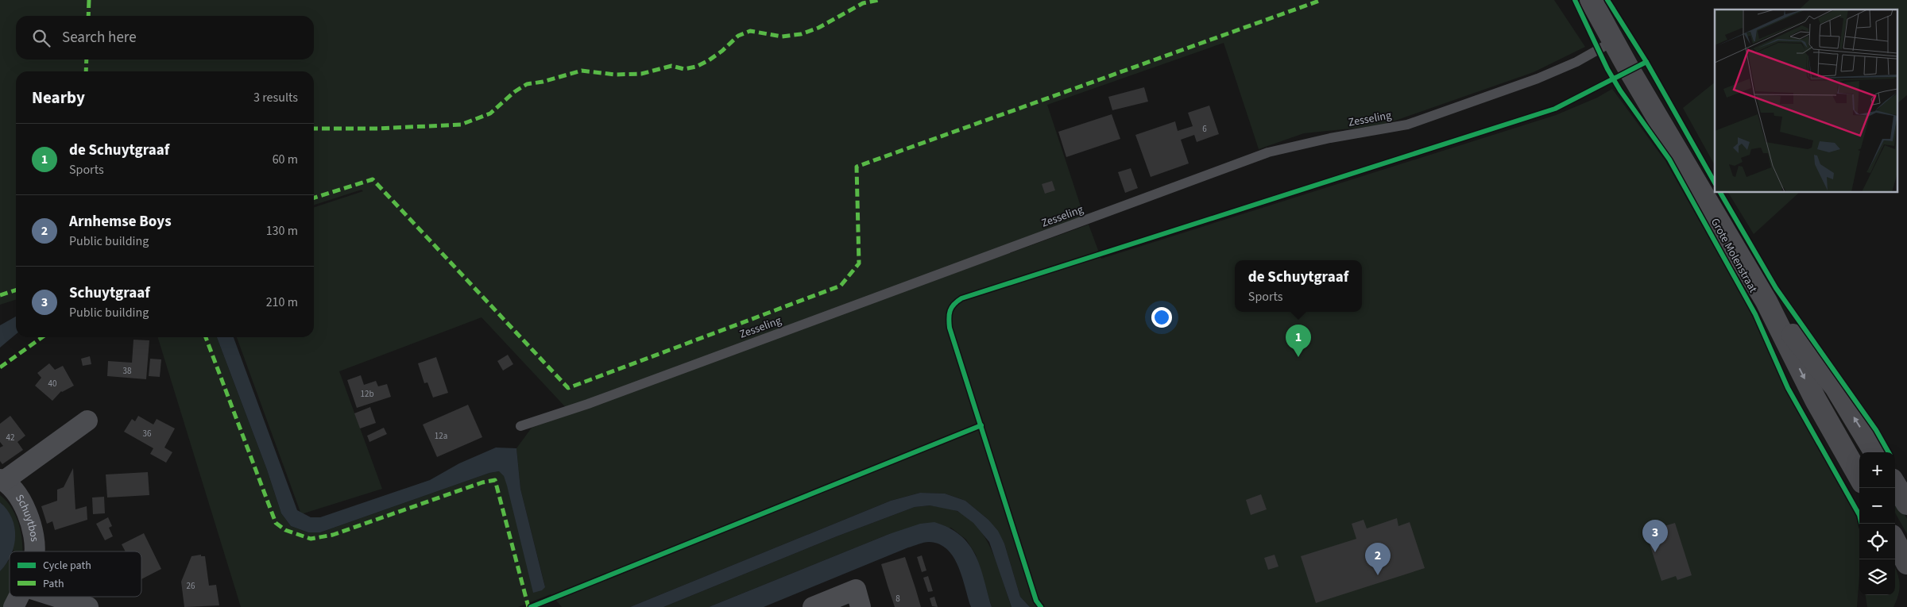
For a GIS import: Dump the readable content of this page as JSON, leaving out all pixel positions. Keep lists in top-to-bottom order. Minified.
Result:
{"streets":{"street":["Grote Molenstraat","Schuytbos"],"lane":["Zesseling"]},"crossings":[["Zesseling","Grote Molenstraat"]],"house_numbers":["6","38","40","12b","36","12a","42","26","8"],"legend":["Cycle path","Path"],"page":{"search":"Search here","heading":["Nearby","3 results"],"list":[{"mark":"1","name":"de Schuytgraaf","note":"Sports","value":"60 m"},{"mark":"2","name":"Arnhemse Boys","note":"Public building","value":"130 m"},{"mark":"3","name":"Schuytgraaf","note":"Public building","value":"210 m"}],"popup":["de Schuytgraaf","Sports"],"pins":["1","3","2"],"map_buttons":["+","−"]}}
